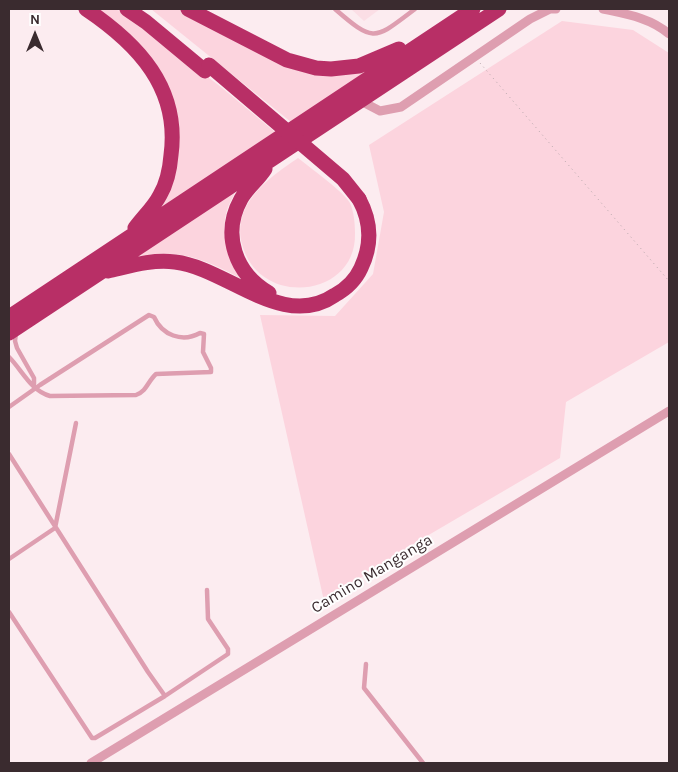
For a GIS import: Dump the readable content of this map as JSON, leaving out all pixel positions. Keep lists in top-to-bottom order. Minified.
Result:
{"streets":{"street":["Camino Manganga"]},"north":"top"}
